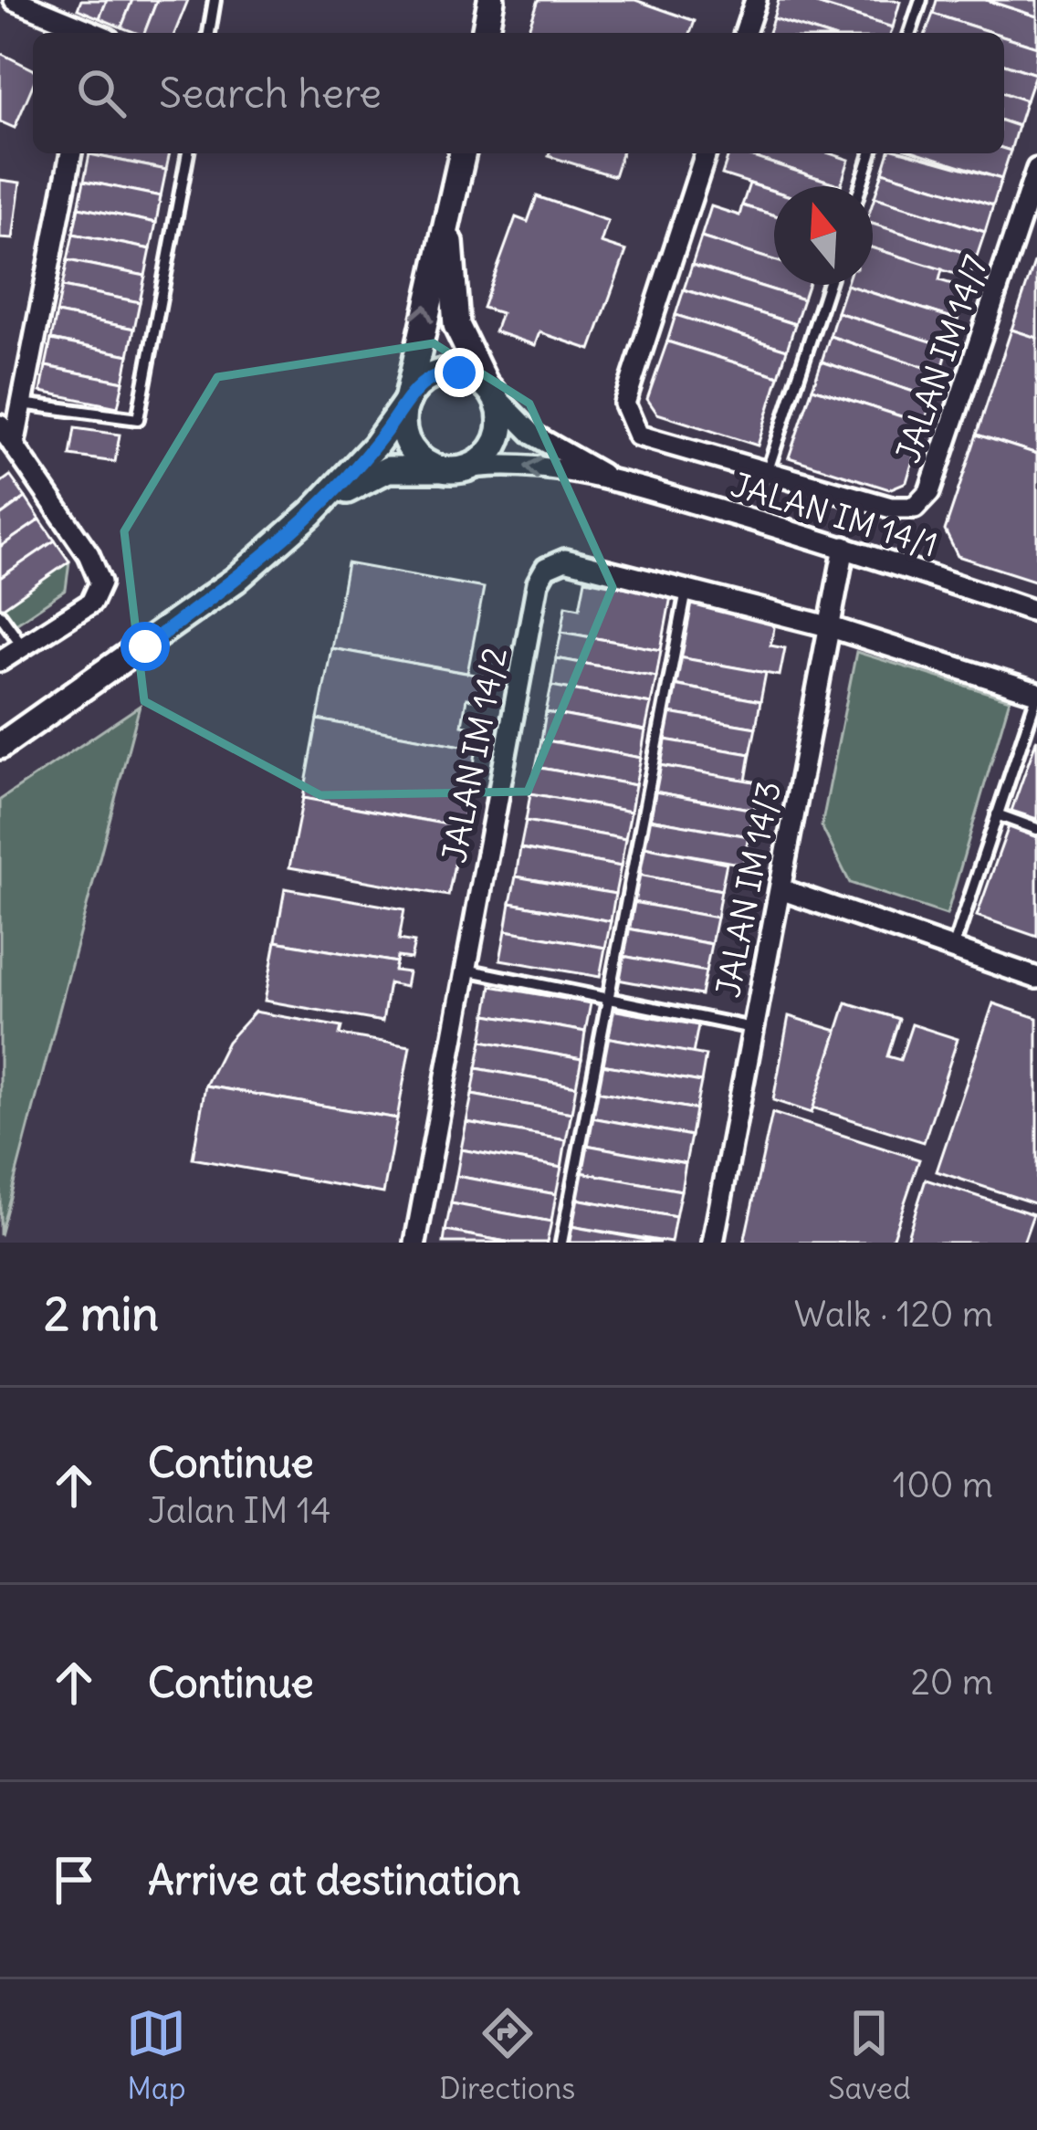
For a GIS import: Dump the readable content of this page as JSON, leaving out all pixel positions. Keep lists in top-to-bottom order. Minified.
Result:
{"streets":{"street":["JALAN IM 14/7","JALAN IM 14/1","JALAN IM 14/2","JALAN IM 14/3"]},"crossings":[["JALAN IM 14/1","JALAN IM 14/3"],["JALAN IM 14/2","JALAN IM 14/3"]],"north":"top","page":{"search":"Search here","heading":["2 min","Walk · 120 m"],"list":[["Continue","Jalan IM 14","100 m"],["Continue","20 m"],"Arrive at destination"],"nav":["Map","Directions","Saved"]}}
